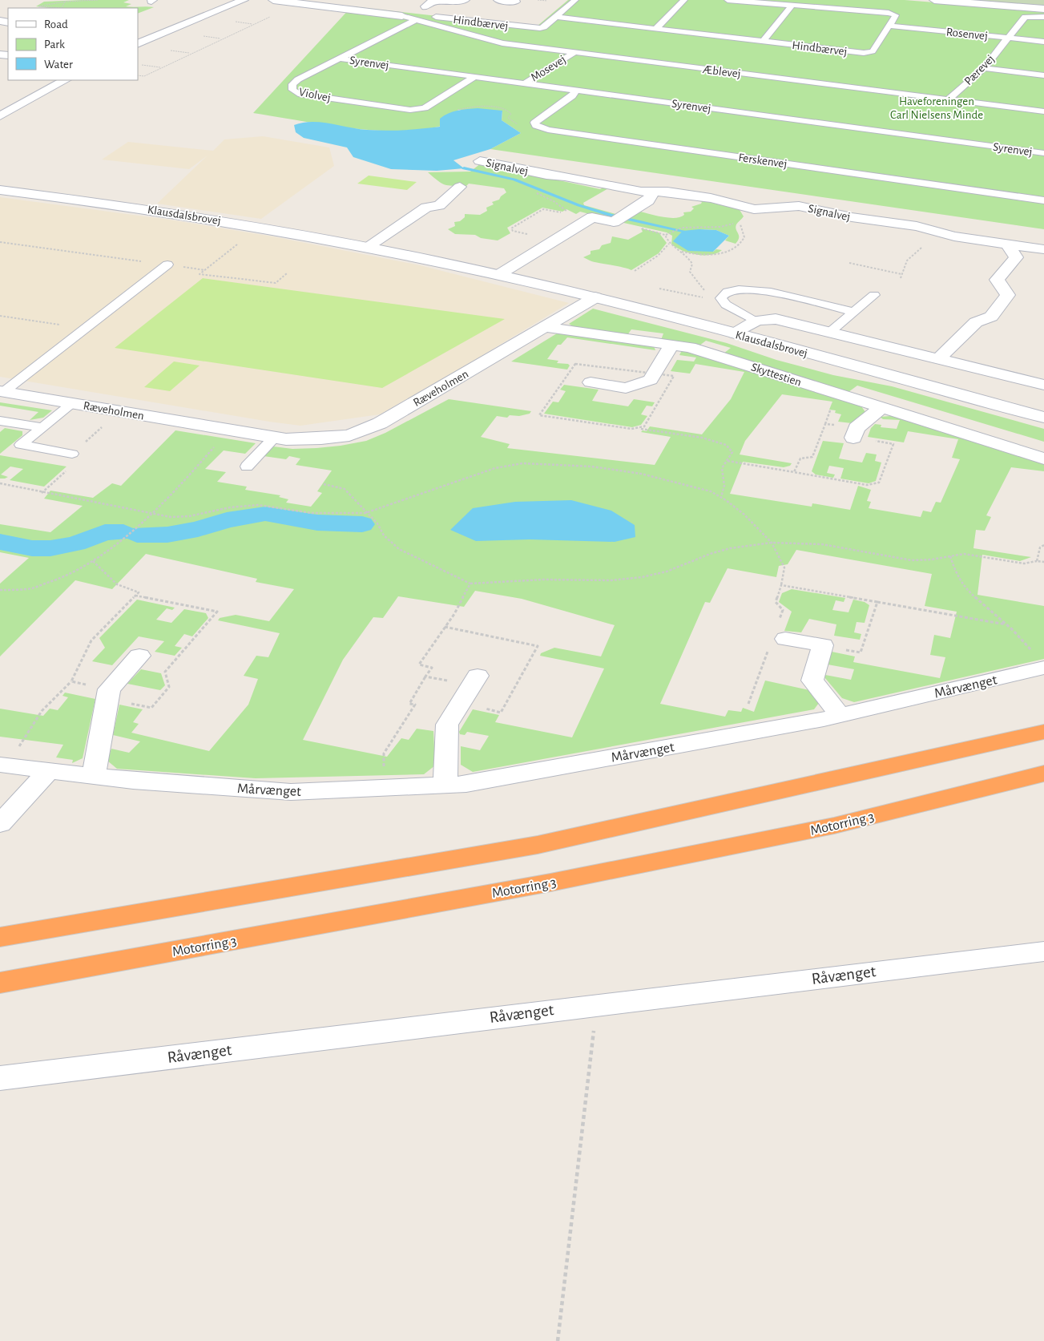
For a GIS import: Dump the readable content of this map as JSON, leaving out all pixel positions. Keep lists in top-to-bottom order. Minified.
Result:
{"streets":{"highway":["Motorring 3"],"street":["Signalvej","Klausdalsbrovej","Skyttestien","Ræveholmen","Mårvænget","Råvænget"],"lane":["Hindbærvej","Rosenvej","Syrenvej","Mosevej","Pærevej","Æblevej","Violvej","Ferskenvej"]},"crossings":[["Hindbærvej","Rosenvej"],["Hindbærvej","Æblevej"],["Rosenvej","Pærevej"],["Syrenvej","Mosevej"],["Syrenvej","Violvej"],["Mosevej","Æblevej"],["Pærevej","Æblevej"],["Æblevej","Violvej"],["Klausdalsbrovej","Ræveholmen"],["Skyttestien","Ræveholmen"]],"parks":["Haveforeningen Carl Nielsens Minde"],"legend":["Road","Park","Water"]}
